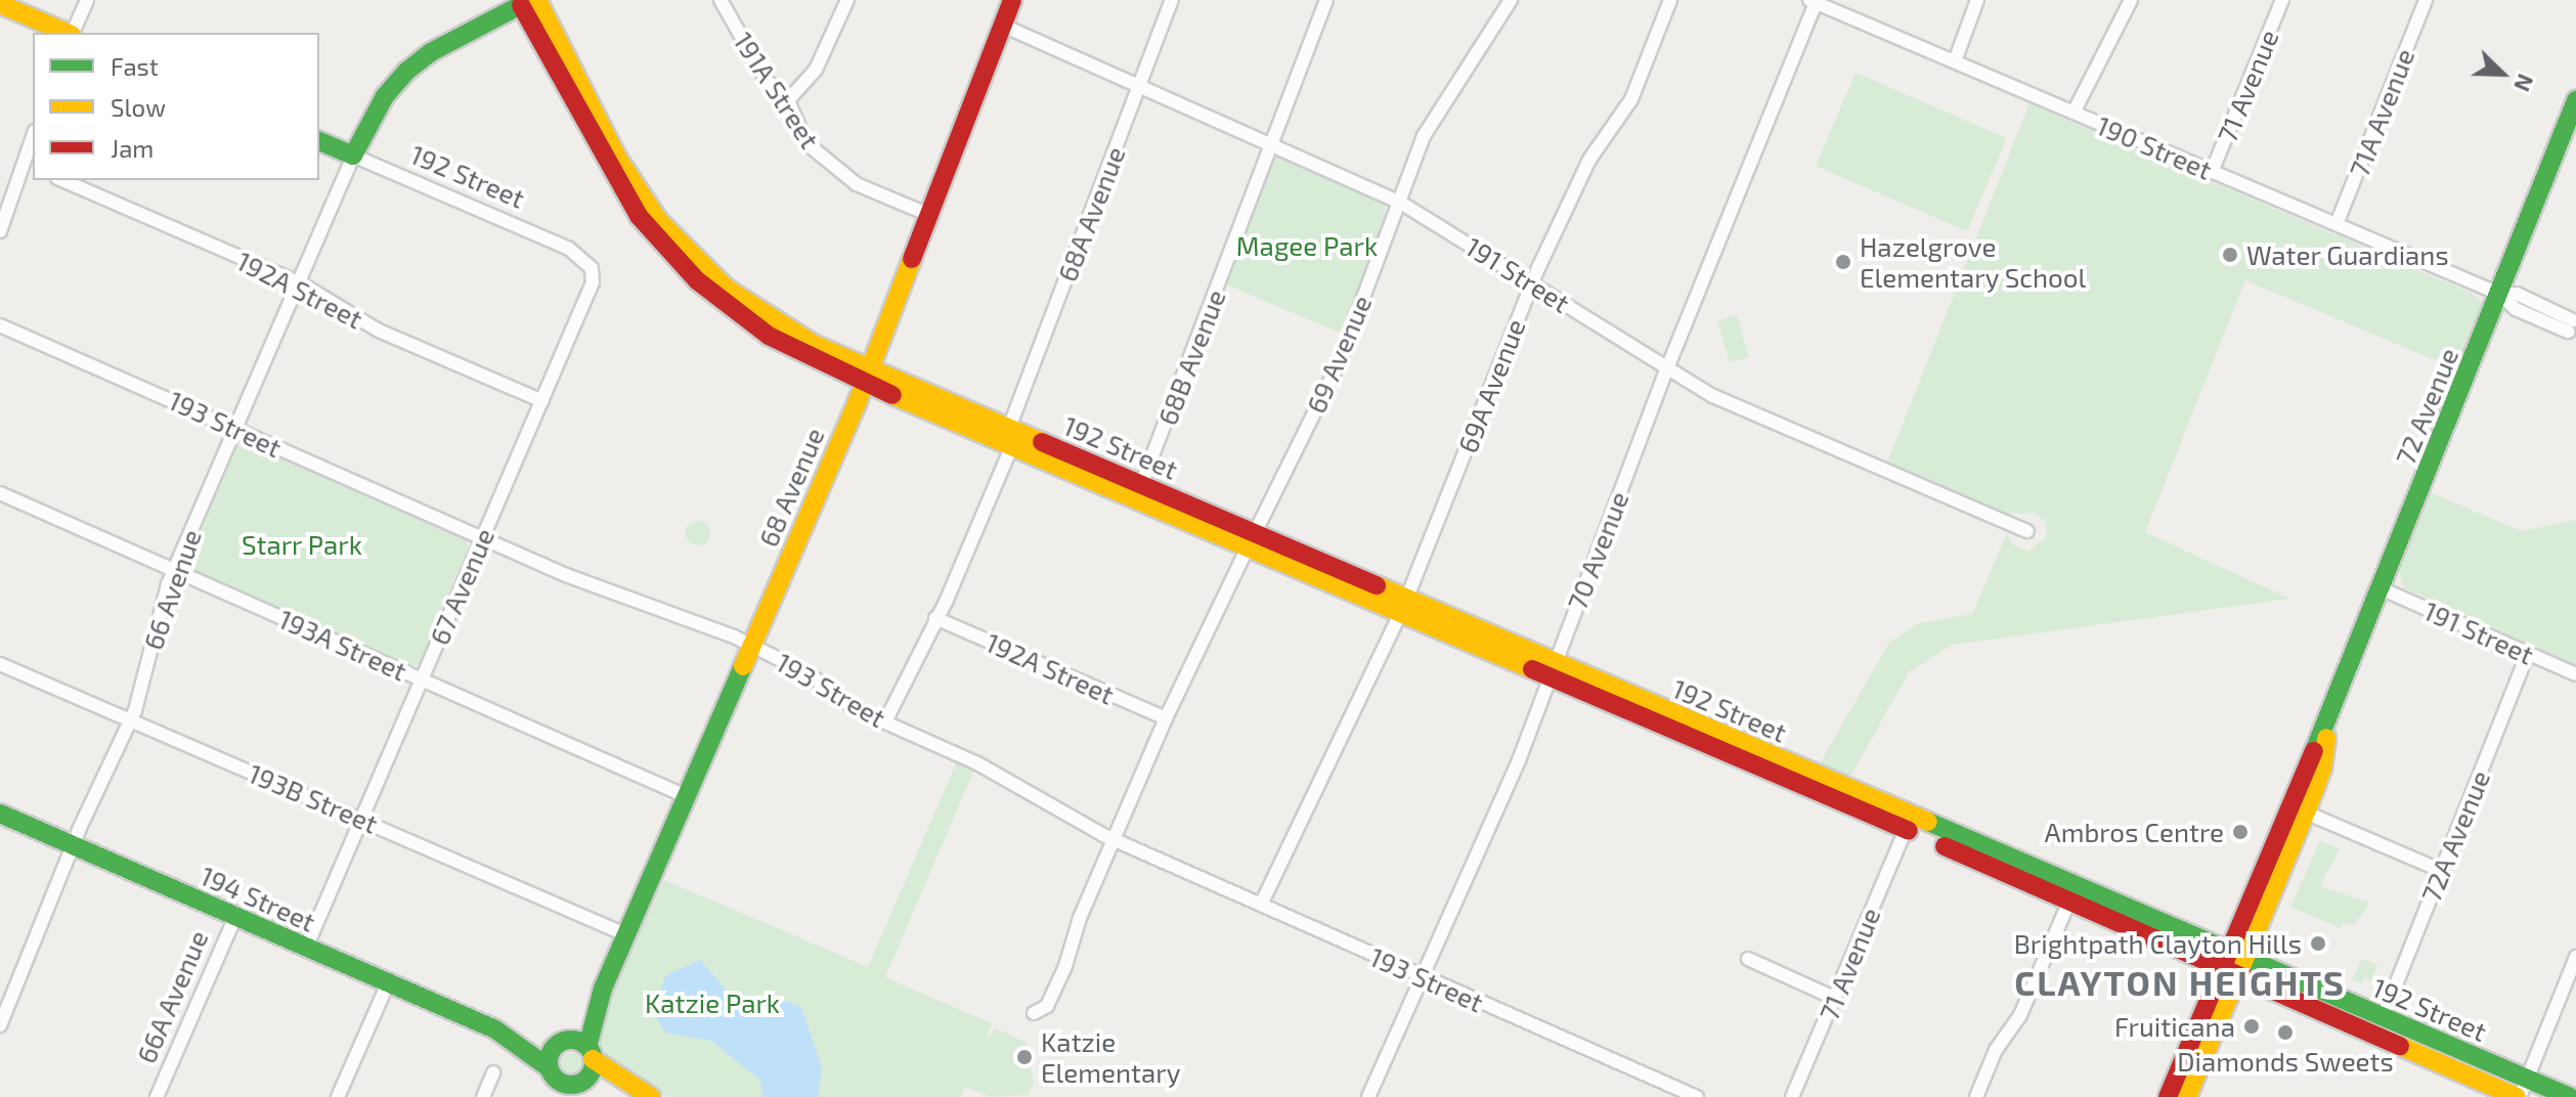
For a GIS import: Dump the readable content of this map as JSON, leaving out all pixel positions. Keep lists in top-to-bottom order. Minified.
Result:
{"streets":{"main road":["192 Street","72 Avenue","68 Avenue","194 Street"],"street":["71 Avenue","191A Street","71A Avenue","190 Street","68A Avenue","191 Street","192A Street","69 Avenue","68B Avenue","69A Avenue","193 Street","70 Avenue","67 Avenue","66 Avenue","193A Street","193B Street","72A Avenue","66A Avenue"]},"crossings":[["71 Avenue","190 Street"],["71 Avenue","192 Street"],["191A Street","68 Avenue"],["71A Avenue","190 Street"],["190 Street","72 Avenue"],["190 Street","70 Avenue"],["192 Street","68A Avenue"],["192 Street","69 Avenue"],["192 Street","68B Avenue"],["192 Street","69A Avenue"],["192 Street","72 Avenue"],["192 Street","68 Avenue"],["192 Street","70 Avenue"],["192 Street","67 Avenue"],["192 Street","66 Avenue"],["192 Street","72A Avenue"],["68A Avenue","191 Street"],["68A Avenue","192A Street"],["68A Avenue","193 Street"],["191 Street","69 Avenue"],["191 Street","68B Avenue"],["191 Street","69A Avenue"],["191 Street","72 Avenue"],["191 Street","68 Avenue"],["191 Street","70 Avenue"],["191 Street","72A Avenue"],["192A Street","69 Avenue"],["192A Street","67 Avenue"],["192A Street","66 Avenue"],["69 Avenue","193 Street"],["69A Avenue","193 Street"],["193 Street","68 Avenue"],["193 Street","70 Avenue"],["193 Street","67 Avenue"],["193 Street","66 Avenue"],["68 Avenue","193A Street"],["68 Avenue","193B Street"],["68 Avenue","194 Street"],["67 Avenue","193A Street"],["67 Avenue","193B Street"],["67 Avenue","194 Street"],["66 Avenue","193A Street"],["66 Avenue","193B Street"],["66 Avenue","194 Street"],["194 Street","66A Avenue"]],"districts":["CLAYTON HEIGHTS"],"parks":["Magee Park","Starr Park","Katzie Park"],"places":["Water Guardians","Hazelgrove Elementary School","Ambros Centre","Brightpath Clayton Hills","Fruiticana","Diamonds Sweets","Katzie Elementary"],"legend":["Fast","Slow","Jam"],"north":"bottom right"}
